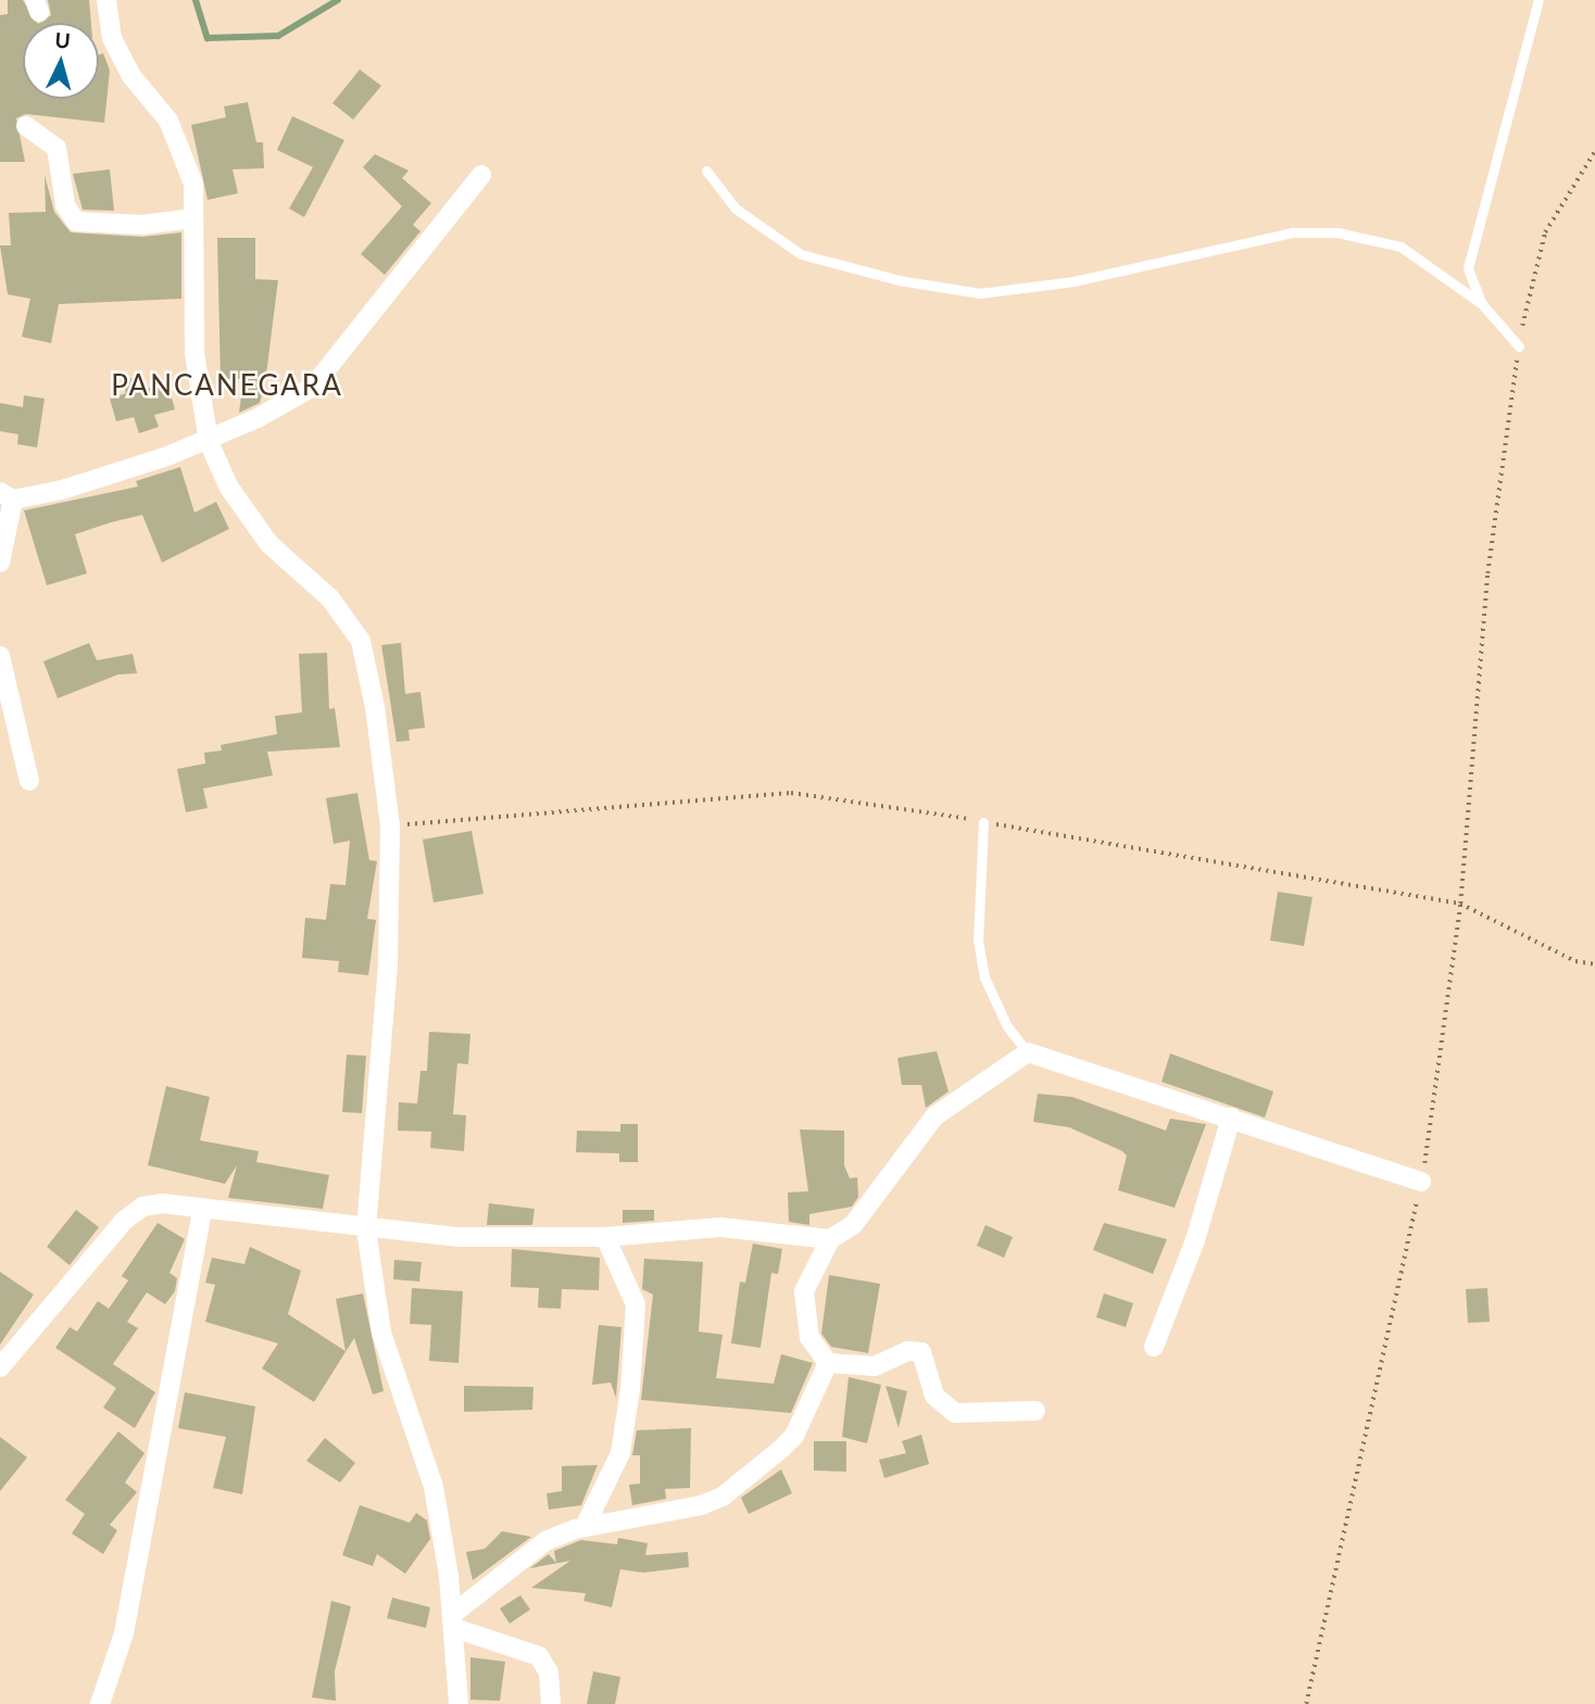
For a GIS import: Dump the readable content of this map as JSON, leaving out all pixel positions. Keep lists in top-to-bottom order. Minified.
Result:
{"districts":["PANCANEGARA"],"north":"top"}
